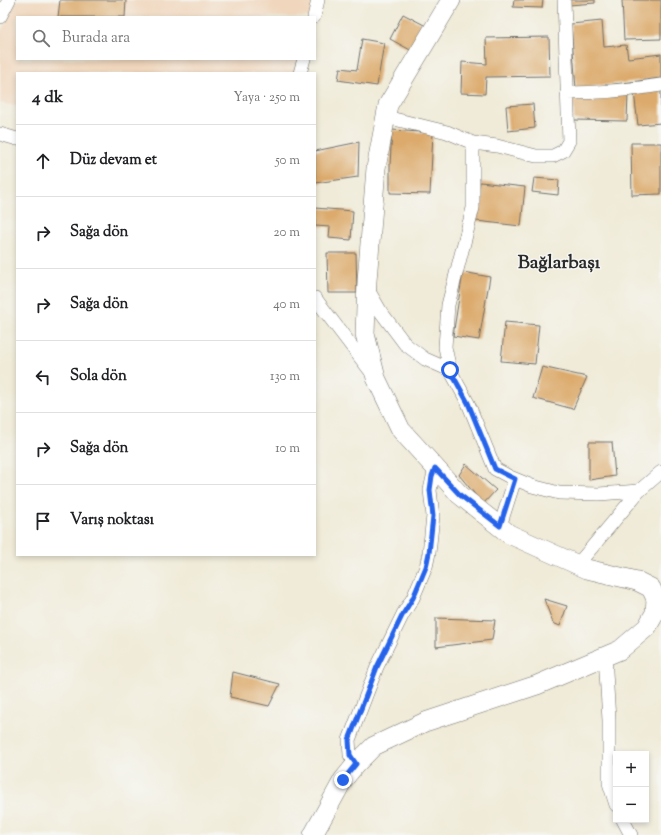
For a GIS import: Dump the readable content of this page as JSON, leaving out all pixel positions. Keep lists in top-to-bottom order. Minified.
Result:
{"districts":["Bağlarbaşı"],"page":{"search":"Burada ara","heading":["4 dk","Yaya · 250 m"],"list":[["Düz devam et","50 m"],["Sağa dön","20 m"],["Sağa dön","40 m"],["Sola dön","130 m"],["Sağa dön","10 m"],"Varış noktası"],"map_buttons":["+","−"]}}
